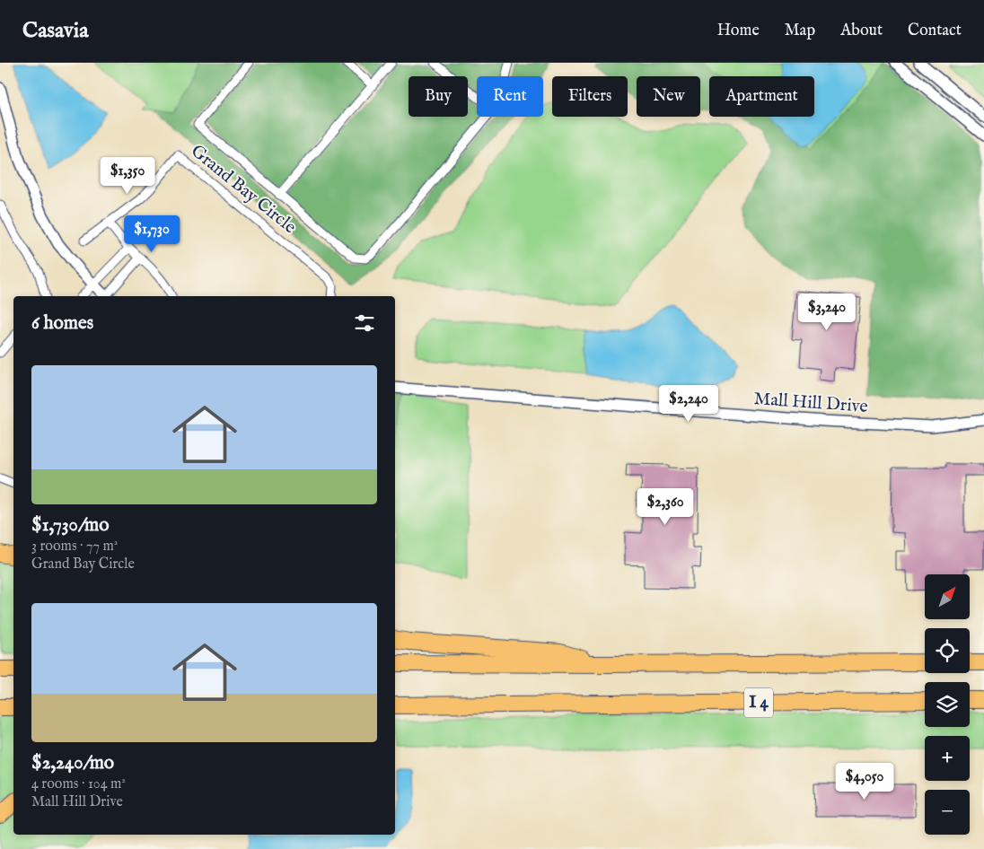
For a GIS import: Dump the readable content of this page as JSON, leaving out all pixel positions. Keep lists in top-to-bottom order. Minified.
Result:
{"streets":{"highway":["I 4"],"street":["Grand Bay Circle","Mall Hill Drive"]},"north":"top right","page":{"header":"Casavia","nav":["Home","Map","About","Contact"],"chip":["Buy","Rent","Filters","New","Apartment"],"price":["$1,350","$1,730","$3,240","$2,240","$2,360","$4,050"],"heading":"6 homes","list":[{"name":"$1,730/mo","note":"3 rooms · 77 m² · Grand Bay Circle"},{"name":"$2,240/mo","note":"4 rooms · 104 m² · Mall Hill Drive"}],"map_buttons":["+","−"]}}
